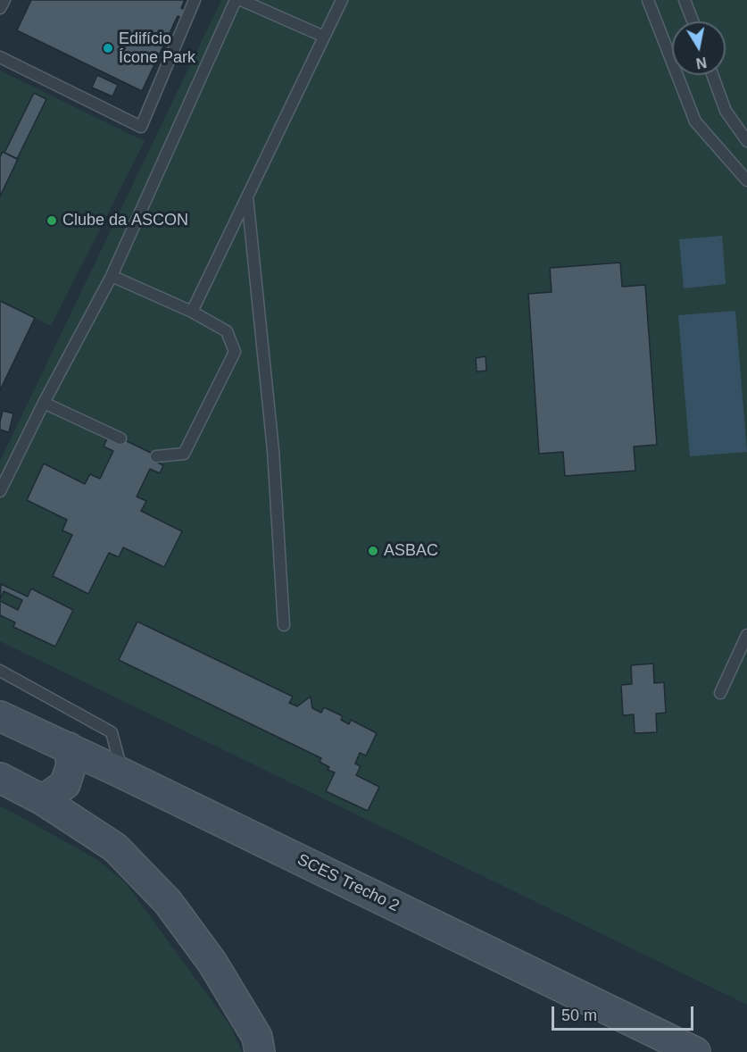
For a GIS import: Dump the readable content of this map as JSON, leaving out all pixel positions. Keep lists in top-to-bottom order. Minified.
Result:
{"streets":{"main road":["SCES Trecho 2"]},"places":["Edifício Ícone Park","Clube da ASCON","ASBAC"],"scale_bar":"50 m","north":"bottom"}
